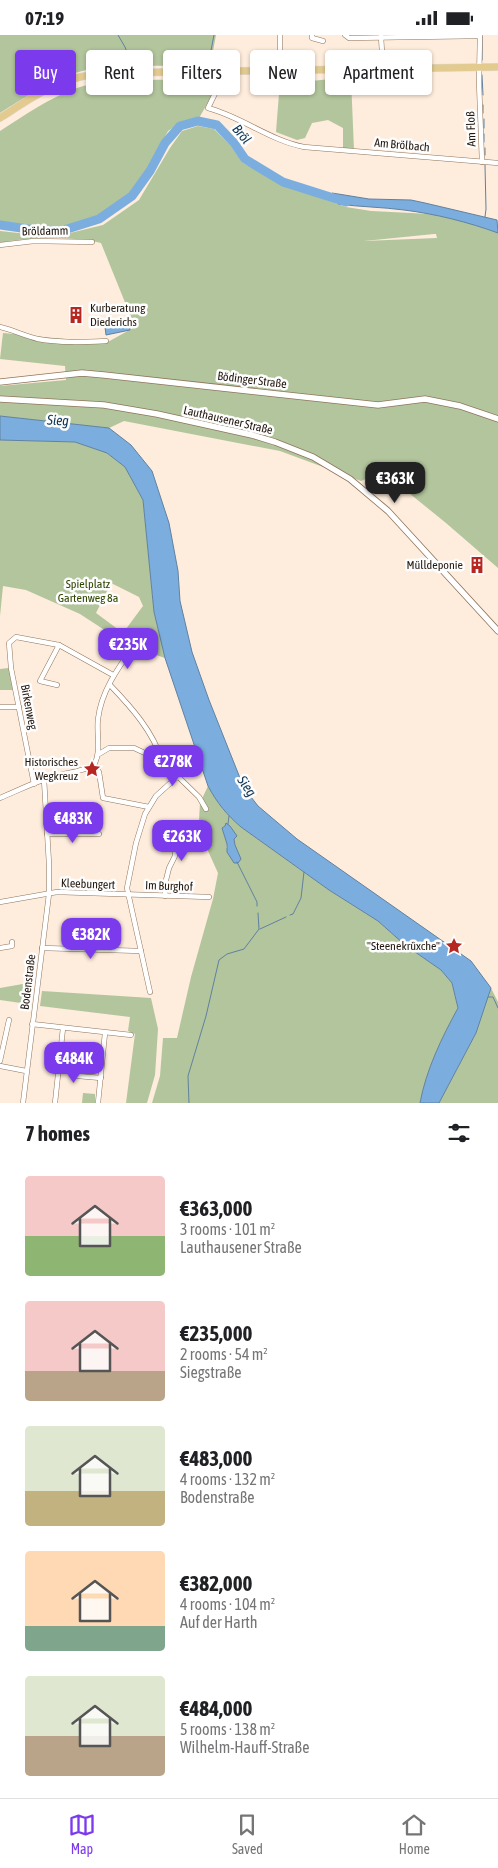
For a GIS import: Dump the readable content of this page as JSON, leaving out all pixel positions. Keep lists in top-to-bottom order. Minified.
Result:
{"streets":{"street":["Am Floß","Am Brölbach","Bröldamm","Bödinger Straße","Lauthausener Straße","Birkenweg","Kleebungert","Im Burghof","Bodenstraße"]},"crossings":[["Am Floß","Am Brölbach"],["Kleebungert","Im Burghof"],["Kleebungert","Bodenstraße"]],"water":["Bröl","Sieg"],"parks":["Spielplatz Gartenweg 8a"],"places":{"building":["Kurberatung Diederichs","Mülldeponie"],"place":["Historisches Wegkreuz","\"Steenekrüxche\""]},"page":{"status":"07:19","chip":["Buy","Rent","Filters","New","Apartment"],"price":["€363K","€235K","€278K","€483K","€263K","€382K","€484K"],"heading":"7 homes","list":[{"name":"€363,000","note":"3 rooms · 101 m² · Lauthausener Straße"},{"name":"€235,000","note":"2 rooms · 54 m² · Siegstraße"},{"name":"€483,000","note":"4 rooms · 132 m² · Bodenstraße"},{"name":"€382,000","note":"4 rooms · 104 m² · Auf der Harth"},{"name":"€484,000","note":"5 rooms · 138 m² · Wilhelm-Hauff-Straße"}],"tabs":["Map","Saved","Home"]}}
